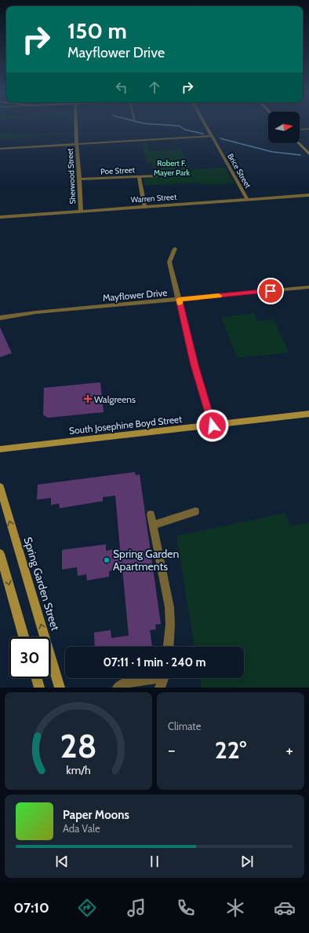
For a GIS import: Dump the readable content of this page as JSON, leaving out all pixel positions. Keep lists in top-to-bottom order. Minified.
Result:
{"streets":{"street":["Poe Street","Brice Street","Sherwood Street","Warren Street","Mayflower Drive","South Josephine Boyd Street","Spring Garden Street"]},"crossings":[["Poe Street","Sherwood Street"],["Brice Street","Warren Street"],["Sherwood Street","Warren Street"]],"parks":["Robert F. Mayer Park"],"places":{"health":["Walgreens"],"other":["Spring Garden Apartments"]},"north":"right","page":{"turn":["150 m","Mayflower Drive"],"limit":"30","trip":"07:11 · 1 min · 240 m","tile":"Climate","heat":["−","22°","+"],"song":["Paper Moons","Ada Vale"],"tabs":"07:10","gauge":["28","km/h"]}}
